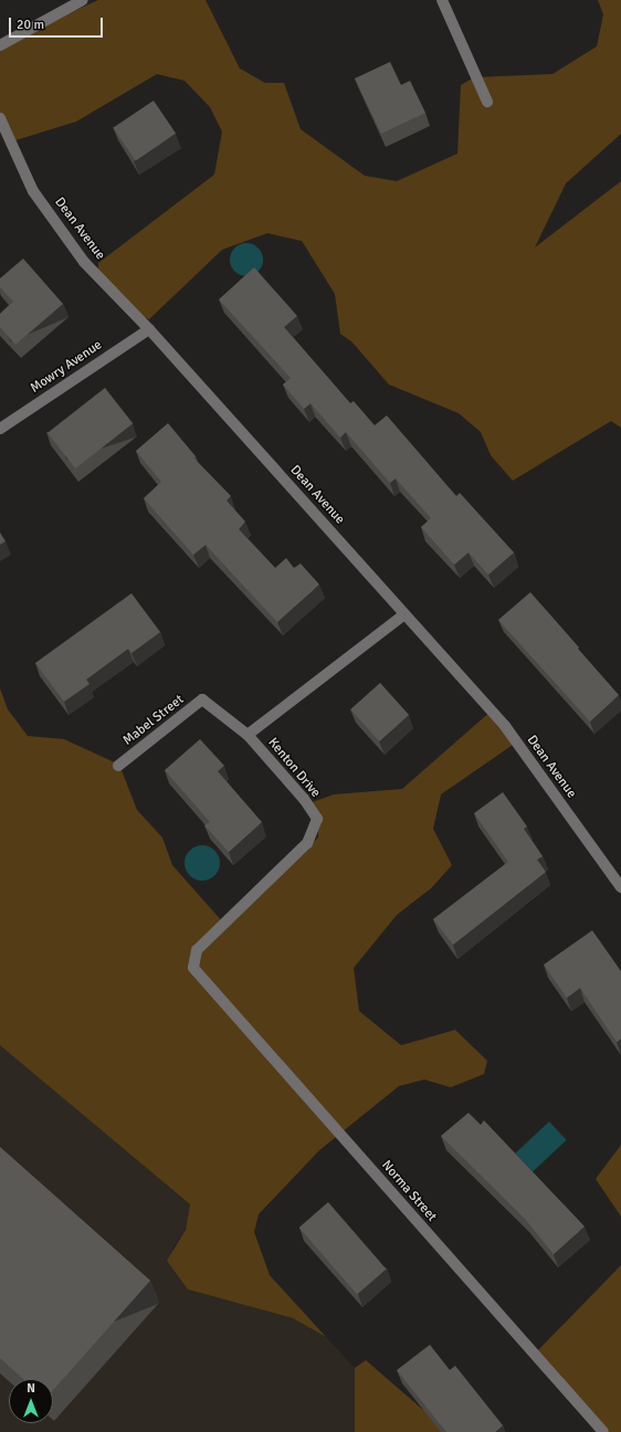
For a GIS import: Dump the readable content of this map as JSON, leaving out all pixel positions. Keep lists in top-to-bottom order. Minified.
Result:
{"streets":{"street":["Dean Avenue","Mowry Avenue","Mabel Street","Kenton Drive","Norma Street"]},"crossings":[["Dean Avenue","Mowry Avenue"],["Dean Avenue","Kenton Drive"],["Mabel Street","Kenton Drive"],["Kenton Drive","Norma Street"]],"scale_bar":"20 m","north":"top"}
